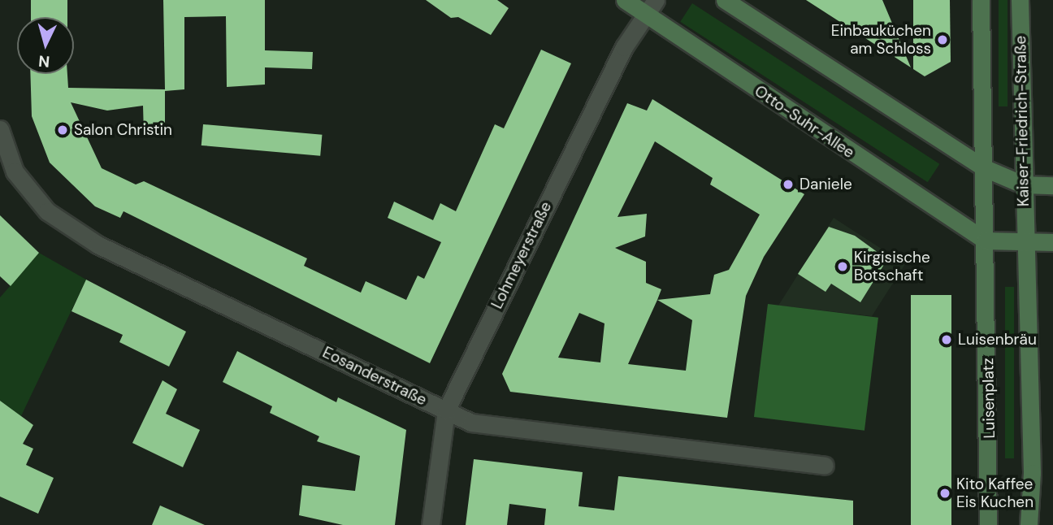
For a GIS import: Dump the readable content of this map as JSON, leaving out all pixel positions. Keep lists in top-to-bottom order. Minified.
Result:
{"streets":{"main road":["Kaiser-Friedrich-Straße","Otto-Suhr-Allee","Luisenplatz"],"street":["Lohmeyerstraße","Eosanderstraße"]},"crossings":[["Otto-Suhr-Allee","Lohmeyerstraße"],["Otto-Suhr-Allee","Luisenplatz"],["Lohmeyerstraße","Eosanderstraße"]],"places":["Einbauküchen am Schloss","Salon Christin","Daniele","Kirgisische Botschaft","Luisenbräu","Kito Kaffee Eis Kuchen"],"north":"bottom"}
